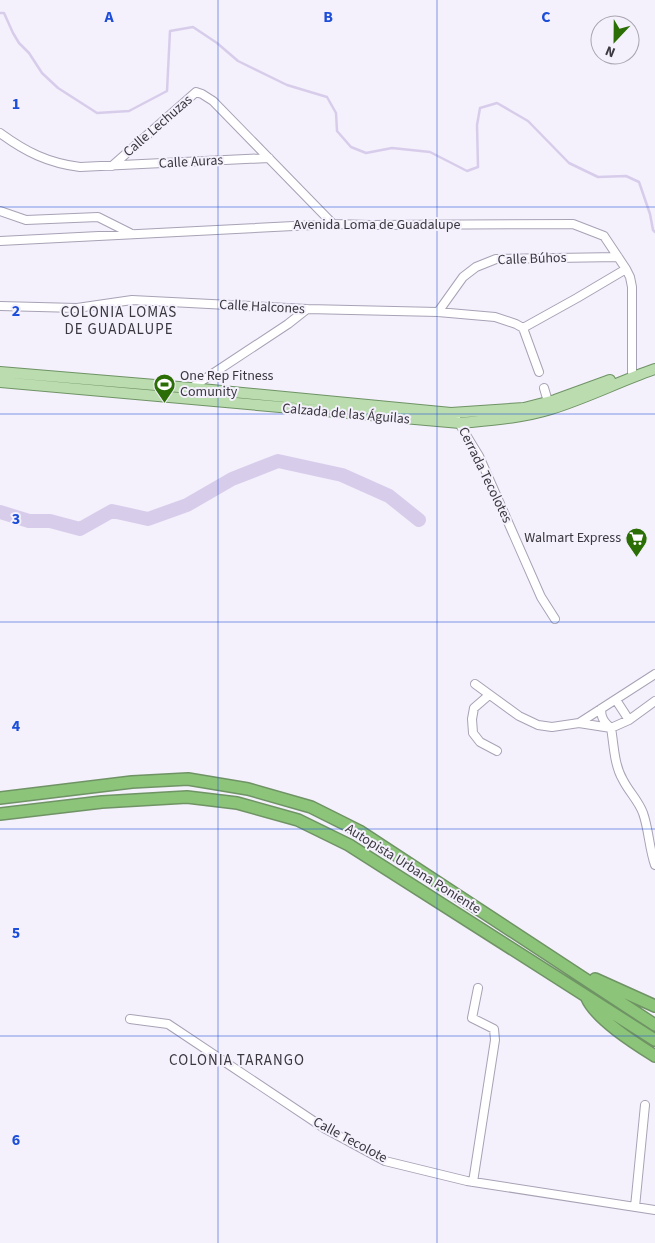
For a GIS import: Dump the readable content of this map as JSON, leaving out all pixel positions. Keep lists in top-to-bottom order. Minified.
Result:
{"streets":{"highway":["Autopista Urbana Poniente"],"main road":["Calzada de las Águilas"],"street":["Calle Lechuzas","Calle Auras","Avenida Loma de Guadalupe","Calle Búhos","Calle Halcones","Cerrada Tecolotes","Calle Tecolote"]},"crossings":[["Calle Lechuzas","Calle Auras"],["Calle Lechuzas","Avenida Loma de Guadalupe"],["Avenida Loma de Guadalupe","Calle Búhos"],["Avenida Loma de Guadalupe","Calzada de las Águilas"],["Calle Búhos","Calle Halcones"],["Calzada de las Águilas","Cerrada Tecolotes"]],"districts":["COLONIA LOMAS DE GUADALUPE","COLONIA TARANGO"],"places":{"sports":["One Rep Fitness Comunity"],"supermarket":["Walmart Express"]},"north":"bottom","grid":{"columns":["A","B","C"],"rows":["1","2","3","4","5","6"]}}
